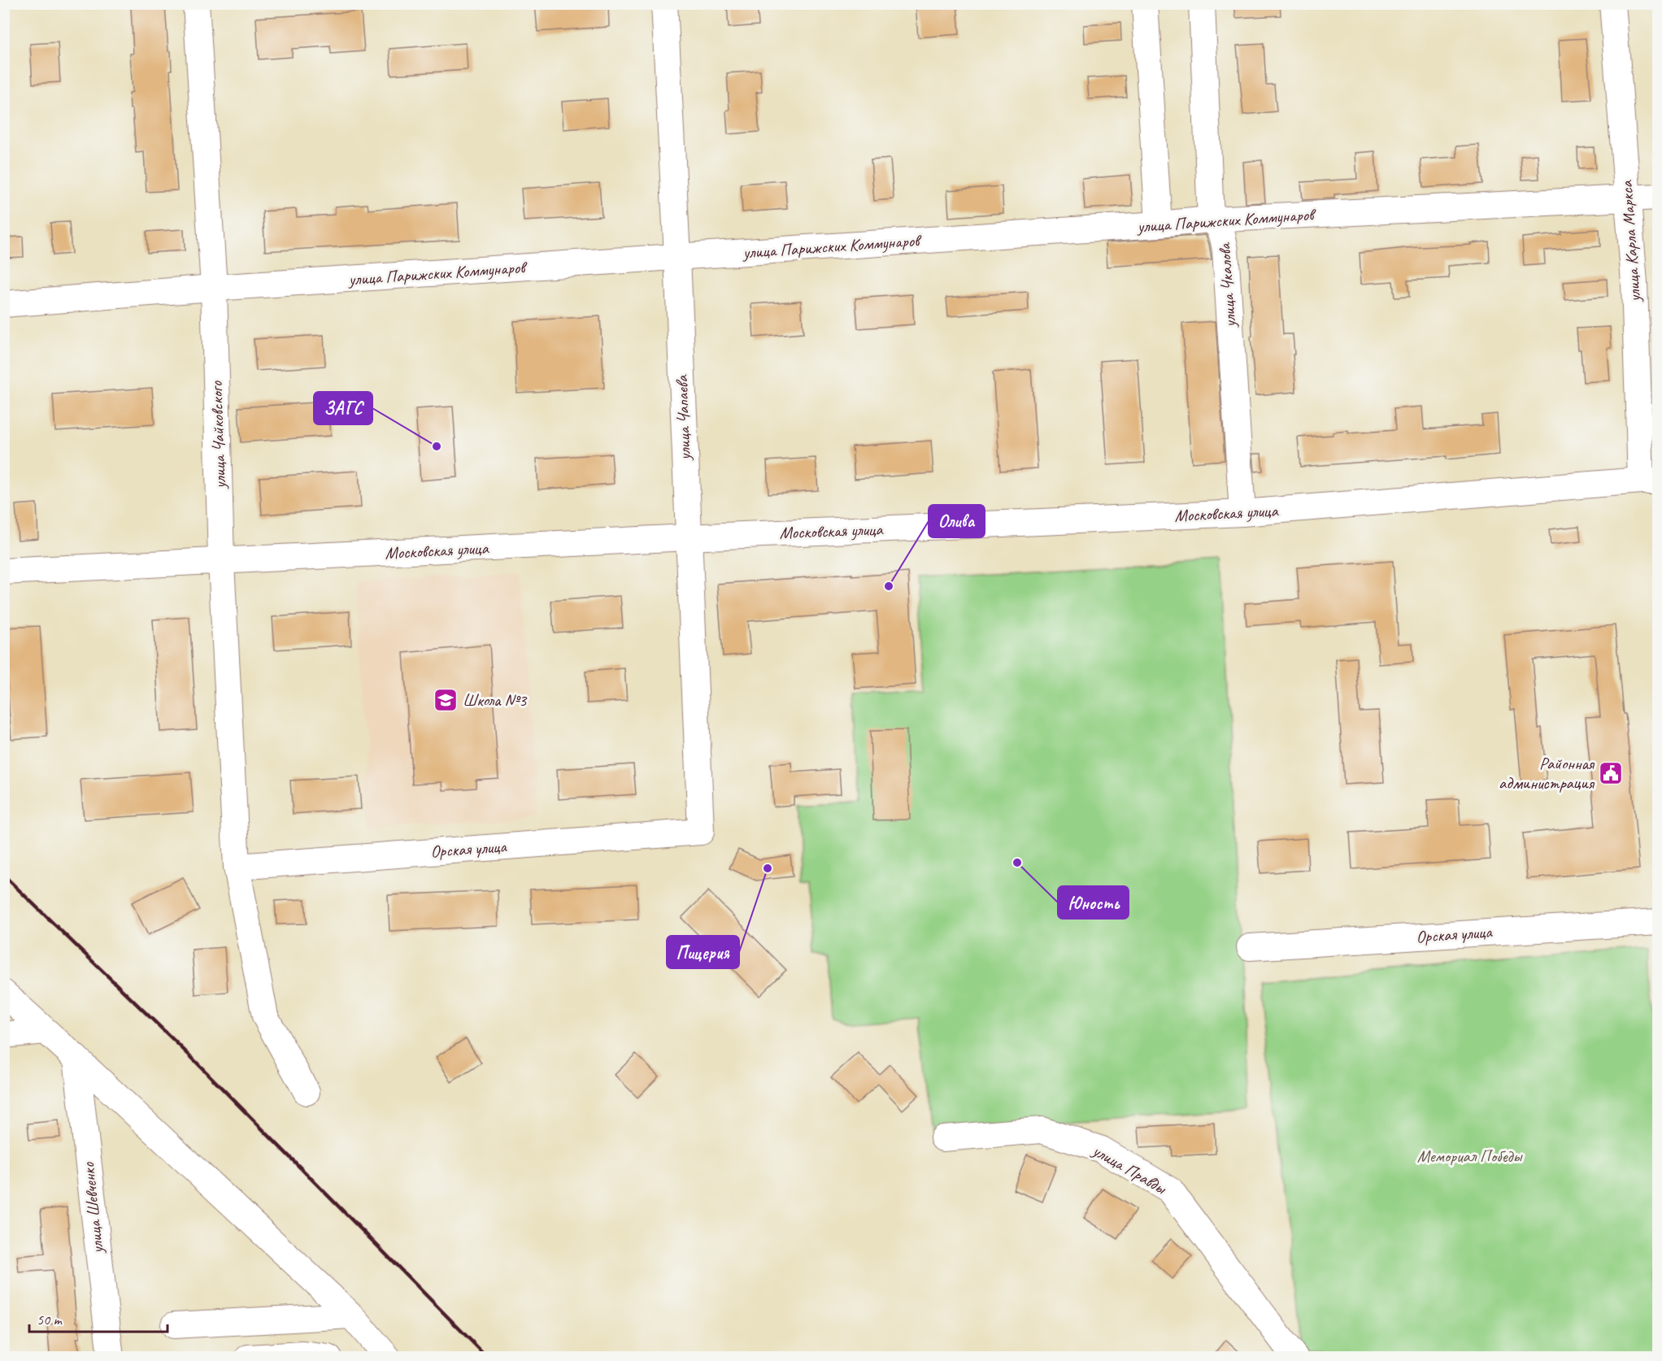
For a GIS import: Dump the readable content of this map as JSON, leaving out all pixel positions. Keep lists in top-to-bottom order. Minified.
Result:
{"streets":{"street":["улица Парижских Коммунаров","улица Карла Маркса","улица Чкалова","улица Чапаева","улица Чайковского","Московская улица","Орская улица","улица Правды","улица Шевченко"]},"crossings":[["улица Парижских Коммунаров","улица Карла Маркса"],["улица Парижских Коммунаров","улица Чкалова"],["улица Парижских Коммунаров","улица Чапаева"],["улица Парижских Коммунаров","улица Чайковского"],["улица Карла Маркса","Московская улица"],["улица Чкалова","Московская улица"],["улица Чапаева","Московская улица"],["улица Чапаева","Орская улица"],["улица Чайковского","Московская улица"],["улица Чайковского","Орская улица"]],"parks":["Мемориал Победы"],"places":{"other":["ЗАГС","Олива","Юность","Пицерия"],"school or university":["Школа №3"],"public building":["Районная администрация"]},"scale_bar":"50 m"}
